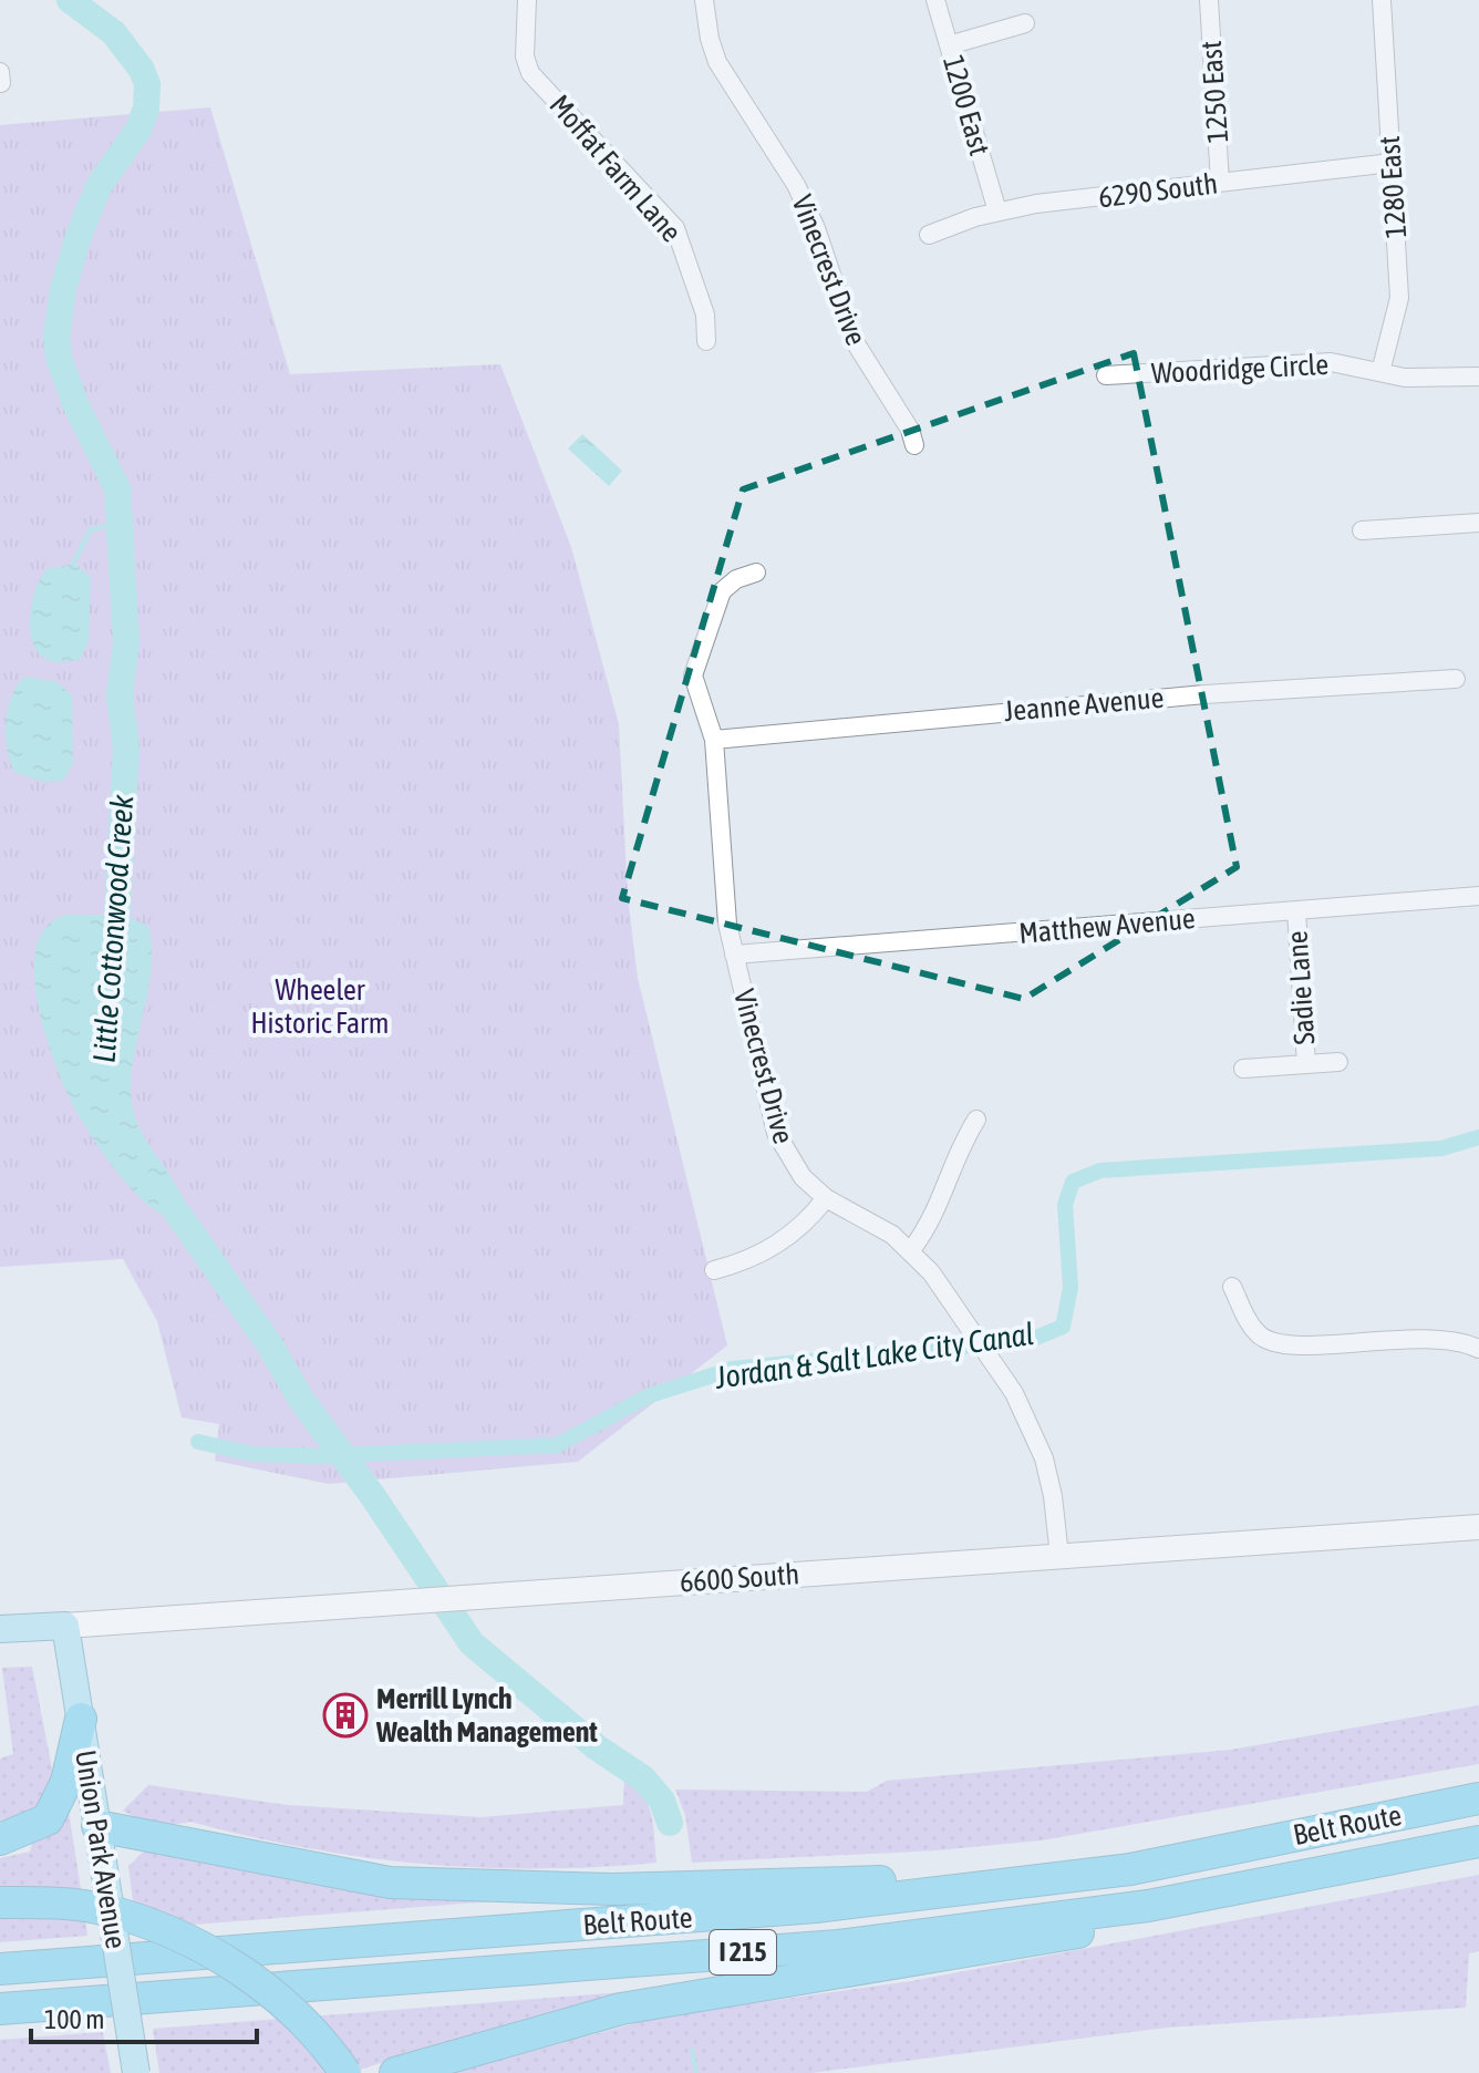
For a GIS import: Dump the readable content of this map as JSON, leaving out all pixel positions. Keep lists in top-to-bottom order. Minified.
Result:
{"streets":{"highway":["Belt Route","I 215"],"main road":["6600 South","Union Park Avenue"],"street":["1250 East","1200 East","Moffat Farm Lane","1280 East","6290 South","Vinecrest Drive","Woodridge Circle","Jeanne Avenue","Matthew Avenue","Sadie Lane"]},"crossings":[["1250 East","6290 South"],["1200 East","6290 South"],["1280 East","6290 South"],["1280 East","Woodridge Circle"],["Vinecrest Drive","Jeanne Avenue"],["Vinecrest Drive","Matthew Avenue"],["Vinecrest Drive","6600 South"],["Matthew Avenue","Sadie Lane"],["6600 South","Union Park Avenue"]],"water":["Little Cottonwood Creek","Jordan & Salt Lake City Canal"],"parks":["Wheeler Historic Farm"],"places":{"building":["Merrill Lynch Wealth Management"]},"scale_bar":"100 m"}
